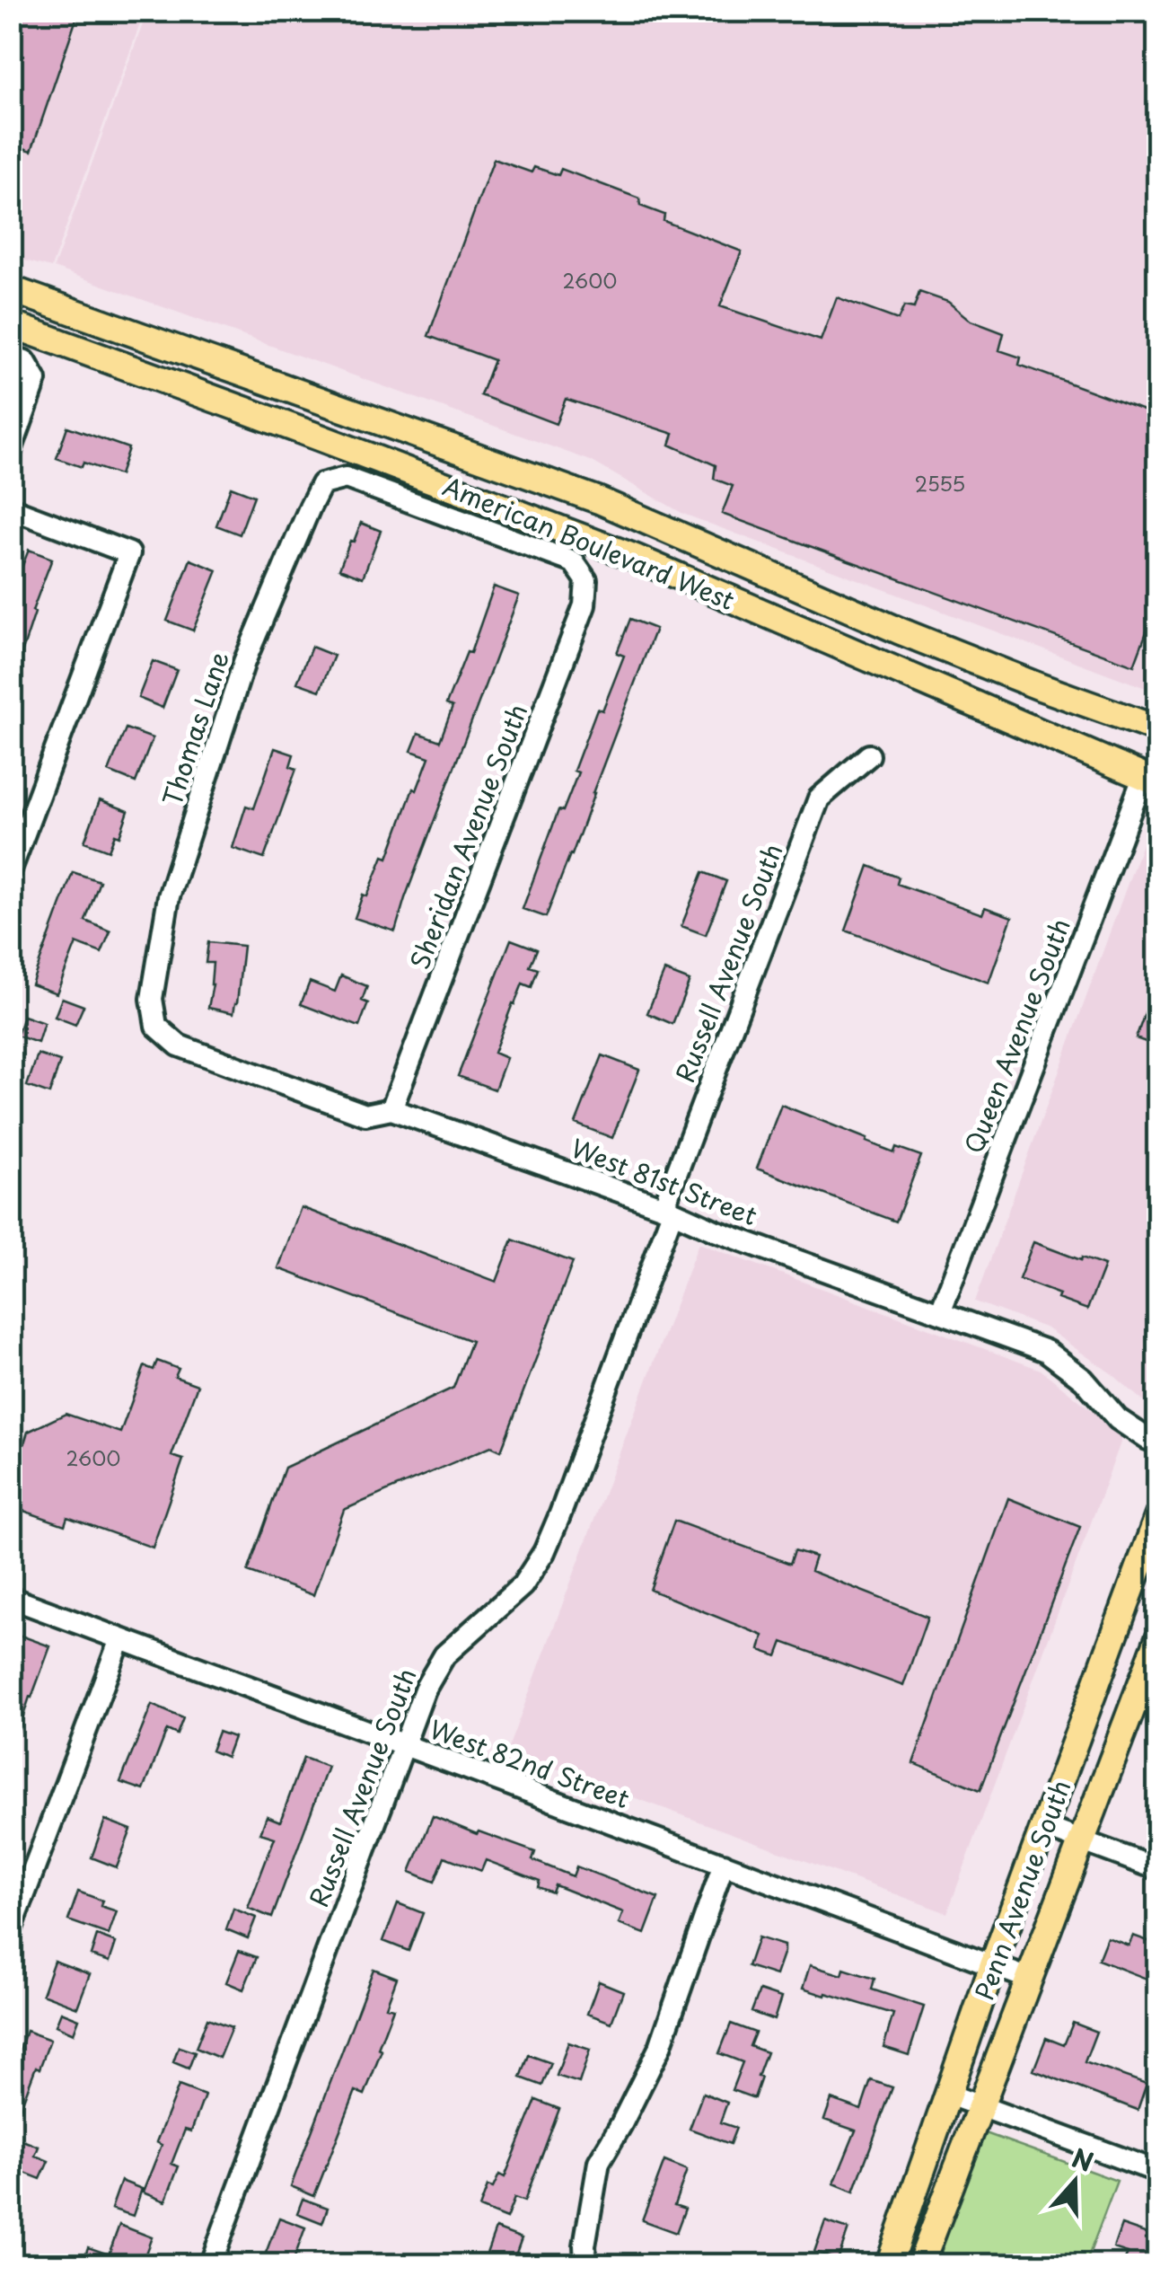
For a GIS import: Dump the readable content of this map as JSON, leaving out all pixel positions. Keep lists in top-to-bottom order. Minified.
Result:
{"streets":{"main road":["American Boulevard West","Penn Avenue South"],"street":["Thomas Lane","Sheridan Avenue South","Russell Avenue South","Queen Avenue South","West 81st Street","West 82nd Street"]},"crossings":[["American Boulevard West","Queen Avenue South"],["Thomas Lane","Sheridan Avenue South"],["Thomas Lane","West 81st Street"],["Sheridan Avenue South","West 81st Street"],["Russell Avenue South","West 81st Street"],["Russell Avenue South","West 82nd Street"],["Queen Avenue South","West 81st Street"],["West 82nd Street","Penn Avenue South"]],"house_numbers":["2600","2555","2600"],"north":"top"}
